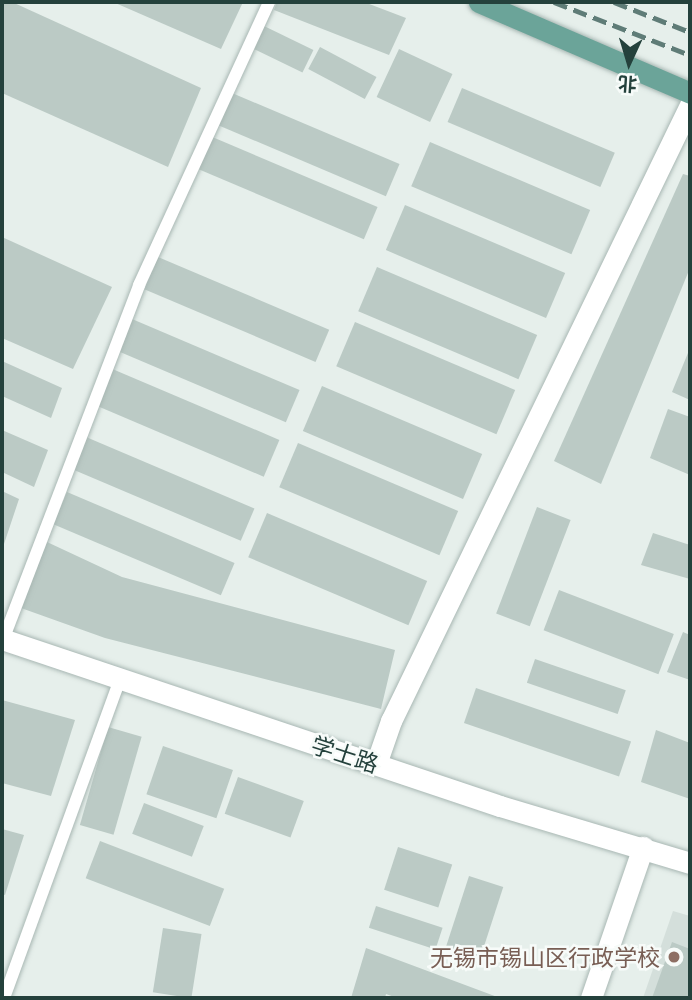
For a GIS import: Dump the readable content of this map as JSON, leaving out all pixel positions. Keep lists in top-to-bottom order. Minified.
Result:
{"streets":{"street":["学士路"]},"places":["无锡市锡山区行政学校"],"north":"bottom"}
